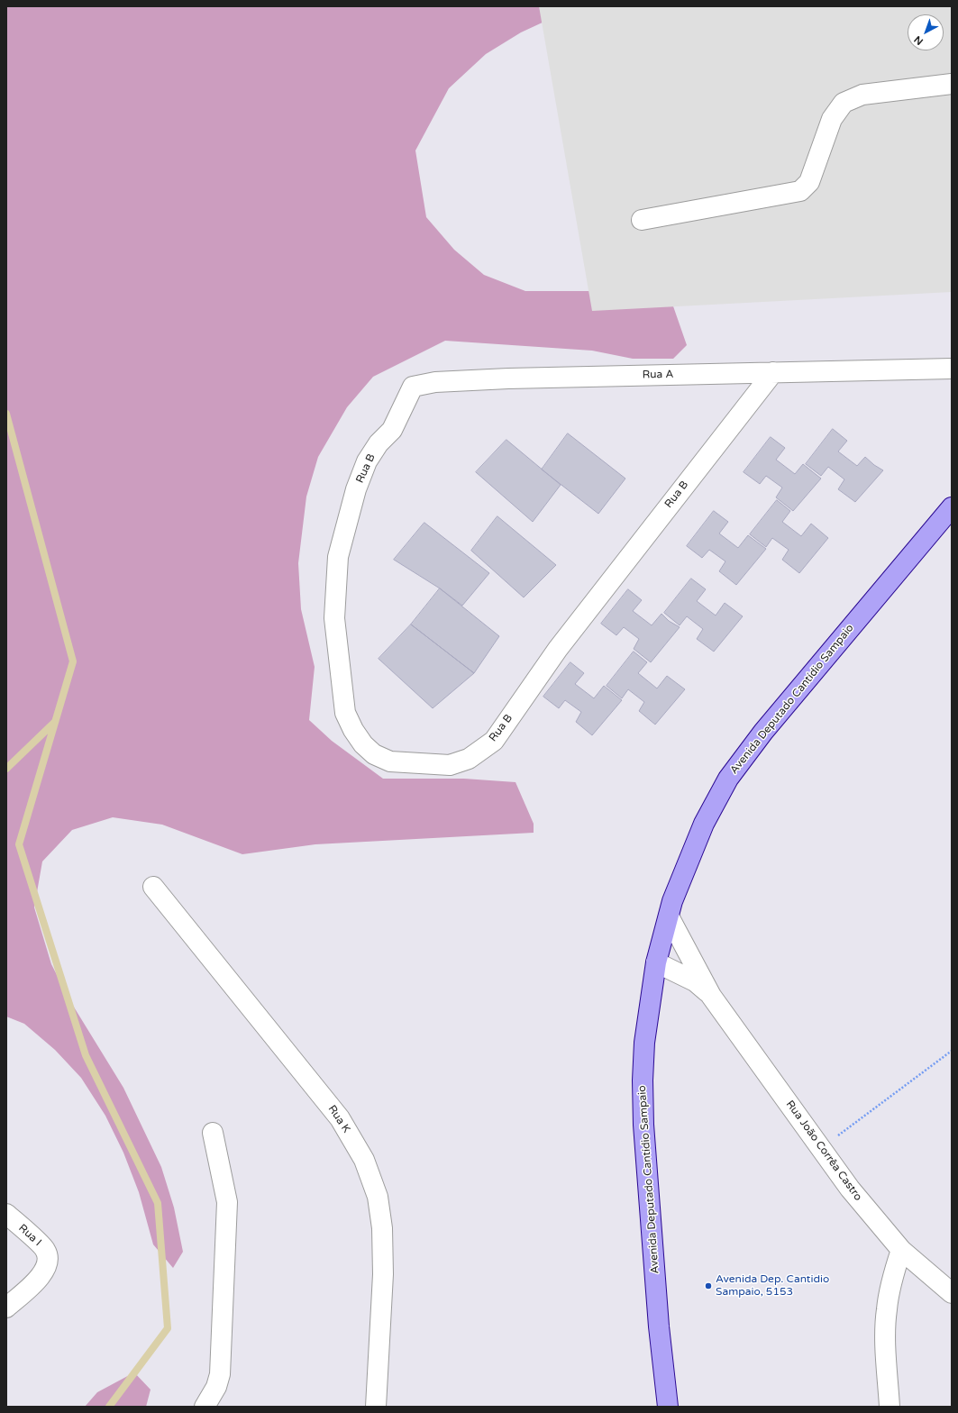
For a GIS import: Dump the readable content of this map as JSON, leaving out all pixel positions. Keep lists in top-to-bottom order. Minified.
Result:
{"streets":{"main road":["Avenida Deputado Cantídio Sampaio"],"street":["Rua A","Rua B","Rua K","Rua João Corrêa Castro","Rua I"]},"crossings":[["Rua A","Rua B"],["Avenida Deputado Cantídio Sampaio","Rua João Corrêa Castro"]],"places":["Avenida Dep. Cantidio Sampaio, 5153"],"north":"bottom left"}
